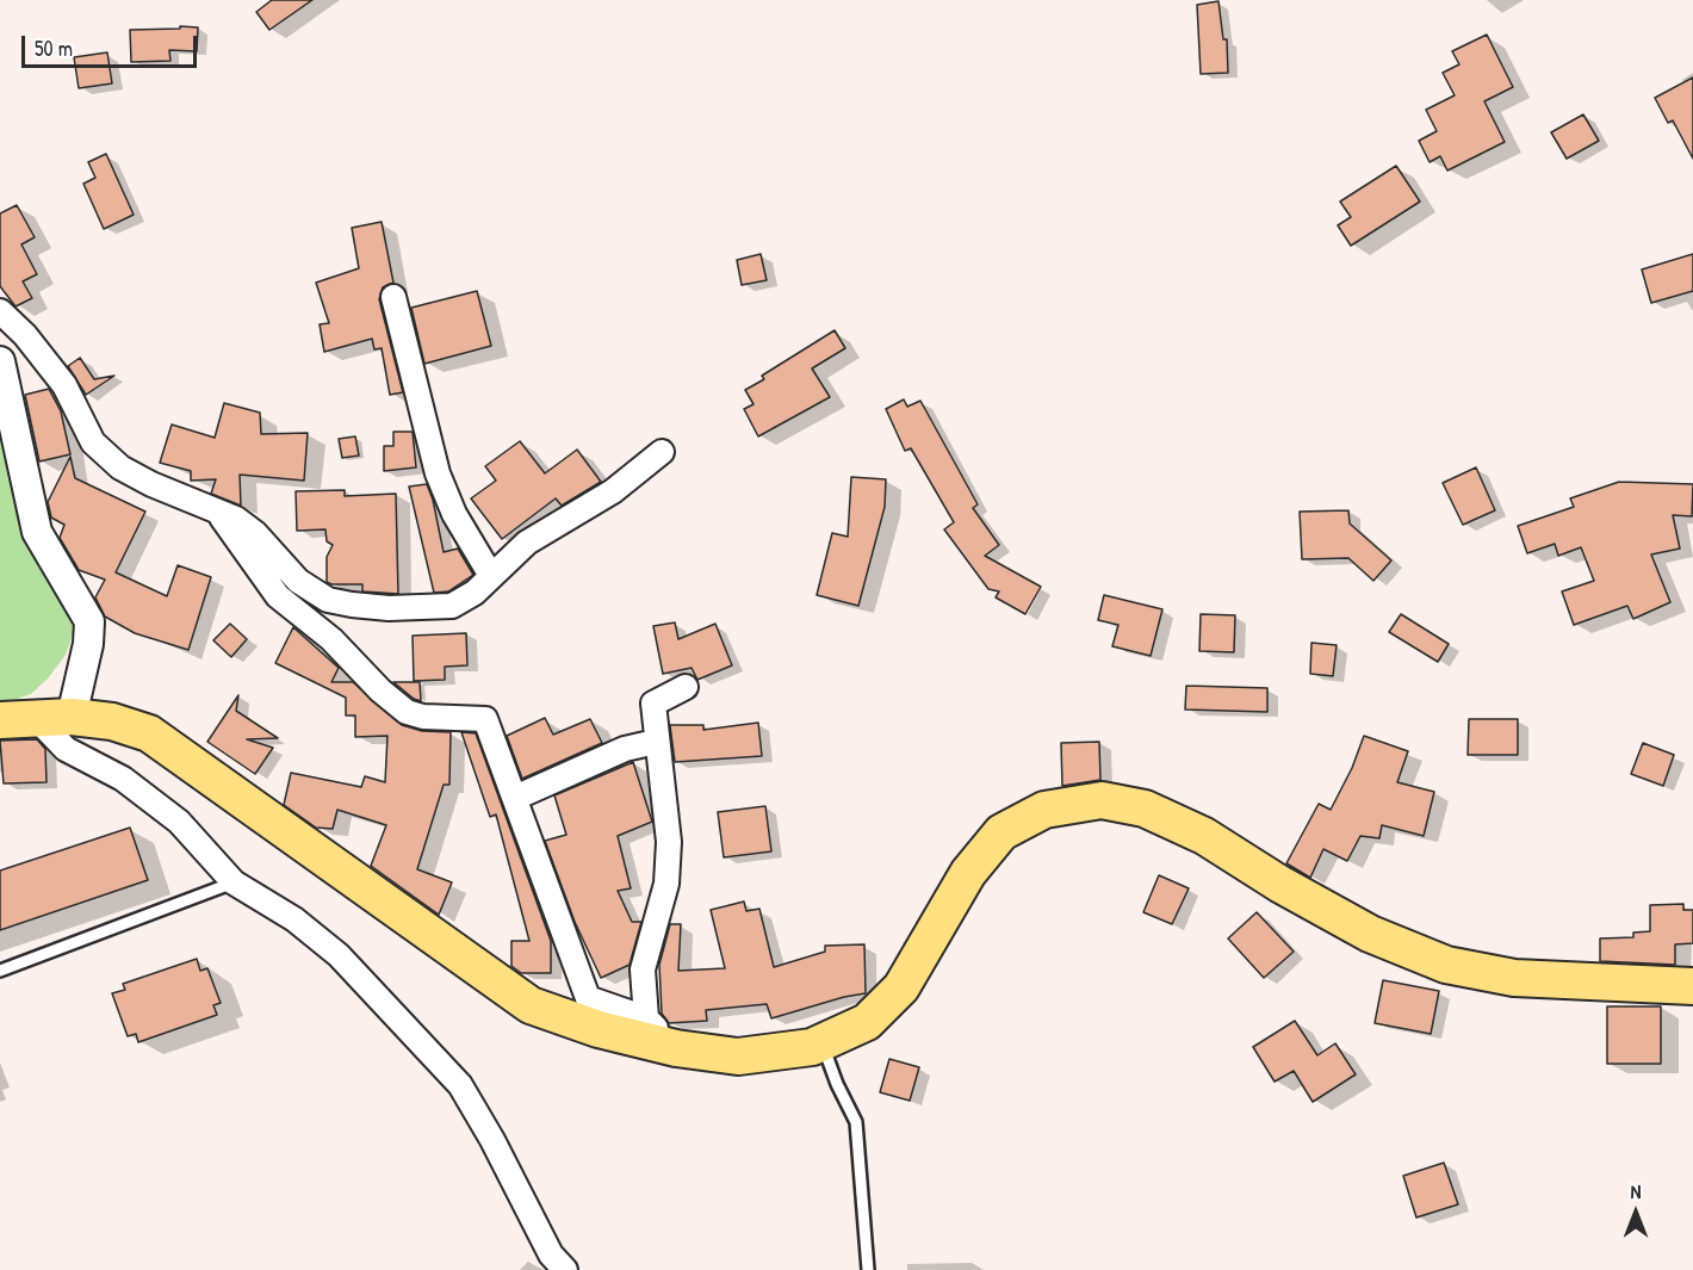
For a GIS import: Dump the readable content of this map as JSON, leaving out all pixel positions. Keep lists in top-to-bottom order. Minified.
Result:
{"scale_bar":"50 m","north":"top"}
